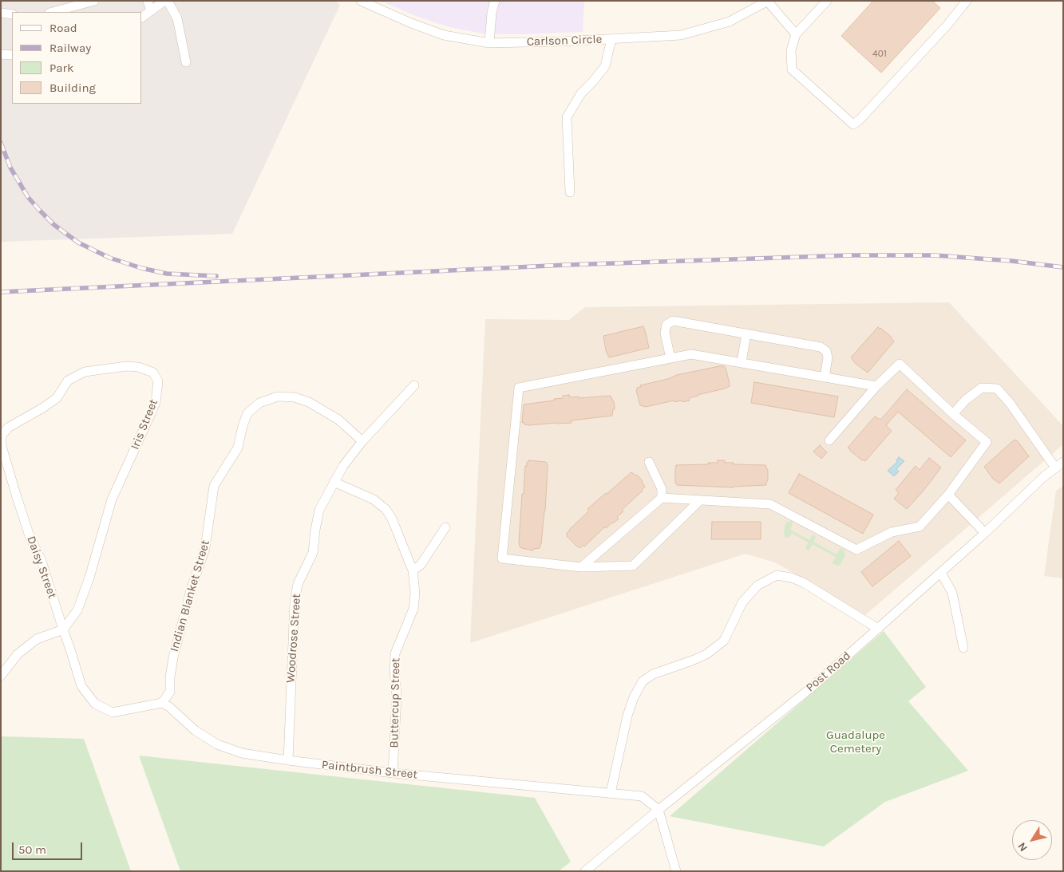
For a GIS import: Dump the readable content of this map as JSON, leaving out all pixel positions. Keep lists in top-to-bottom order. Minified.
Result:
{"streets":{"street":["Carlson Circle","Iris Street","Daisy Street","Indian Blanket Street","Woodrose Street","Post Road","Buttercup Street","Paintbrush Street"]},"crossings":[["Iris Street","Daisy Street"],["Daisy Street","Indian Blanket Street"],["Daisy Street","Paintbrush Street"],["Indian Blanket Street","Woodrose Street"],["Indian Blanket Street","Paintbrush Street"],["Woodrose Street","Buttercup Street"],["Woodrose Street","Paintbrush Street"],["Post Road","Paintbrush Street"],["Buttercup Street","Paintbrush Street"]],"parks":["Guadalupe Cemetery"],"house_numbers":["401"],"legend":["Road","Railway","Park","Building"],"scale_bar":"50 m","north":"bottom left"}
